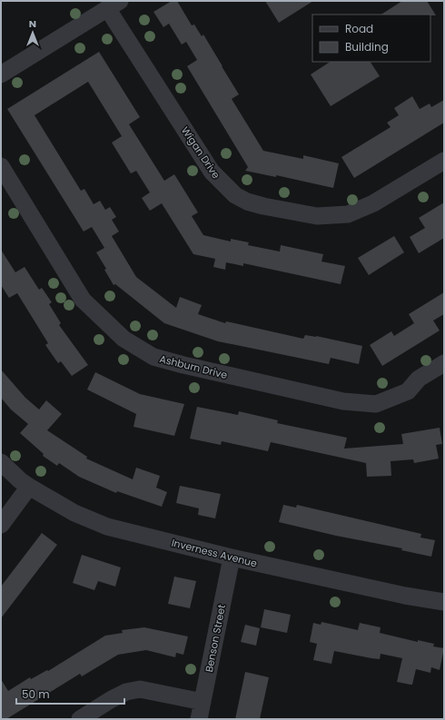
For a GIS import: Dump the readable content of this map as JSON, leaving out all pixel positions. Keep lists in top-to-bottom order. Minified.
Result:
{"streets":{"street":["Wigan Drive","Ashburn Drive","Inverness Avenue","Benson Street"]},"crossings":[["Inverness Avenue","Benson Street"]],"legend":["Road","Building"],"scale_bar":"50 m","north":"top"}
